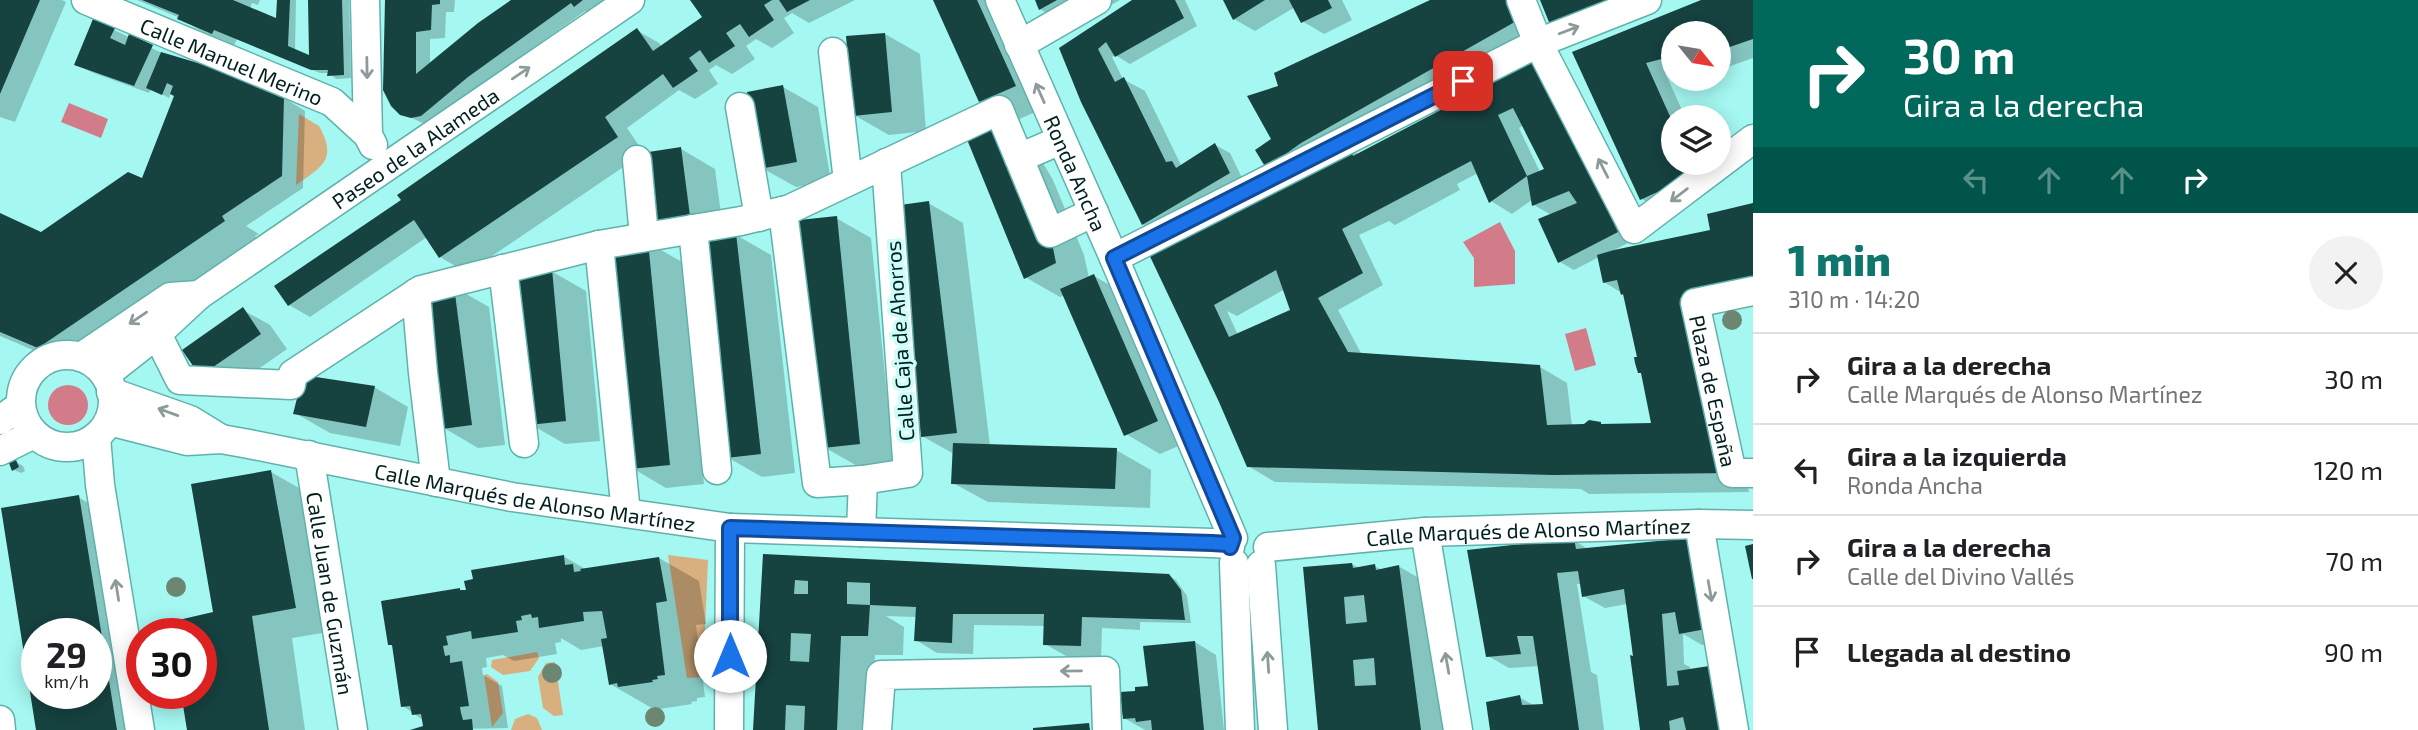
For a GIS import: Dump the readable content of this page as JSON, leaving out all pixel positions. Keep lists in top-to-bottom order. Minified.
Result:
{"streets":{"street":["Calle Manuel Merino","Paseo de la Alameda","Ronda Ancha","Calle Caja de Ahorros","Plaza de España","Calle Marqués de Alonso Martínez","Calle Juan de Guzmán"]},"crossings":[["Paseo de la Alameda","Calle Marqués de Alonso Martínez"],["Ronda Ancha","Calle Marqués de Alonso Martínez"],["Calle Marqués de Alonso Martínez","Calle Juan de Guzmán"]],"north":"bottom right","page":{"turn":["30 m","Gira a la derecha"],"heading":["1 min","310 m · 14:20"],"list":[{"name":"Gira a la derecha","note":"Calle Marqués de Alonso Martínez","value":"30 m"},{"name":"Gira a la izquierda","note":"Ronda Ancha","value":"120 m"},{"name":"Gira a la derecha","note":"Calle del Divino Vallés","value":"70 m"},{"name":"Llegada al destino","value":"90 m"}],"speed":"29 km/h","limit":"30"}}
